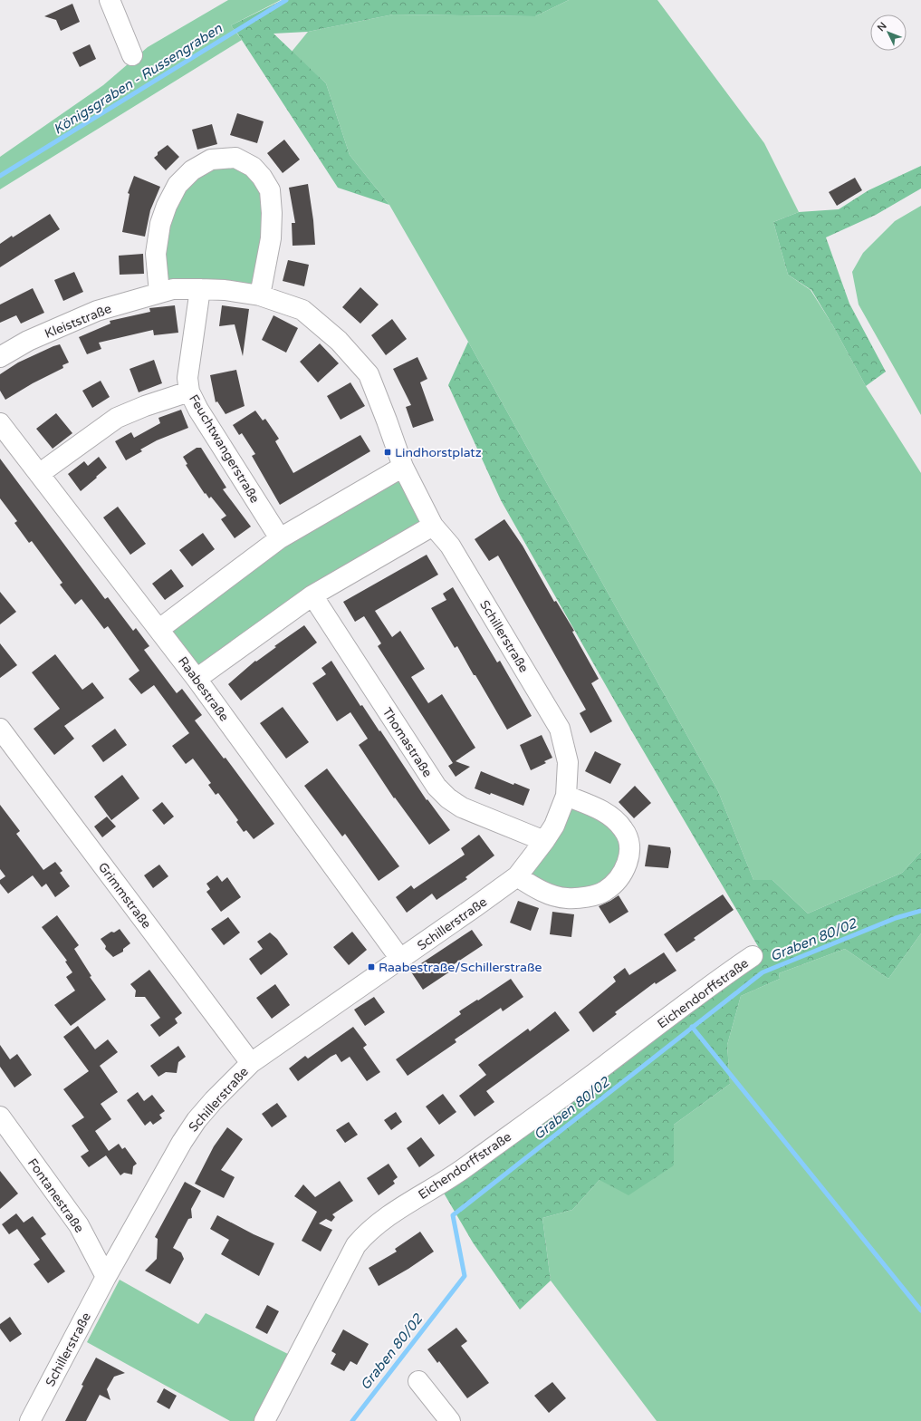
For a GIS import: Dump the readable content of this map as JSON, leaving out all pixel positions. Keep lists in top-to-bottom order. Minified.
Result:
{"streets":{"street":["Kleiststraße","Feuchtwangerstraße","Schillerstraße","Raabestraße","Thomastraße","Grimmstraße","Eichendorffstraße","Fontanestraße"]},"crossings":[["Kleiststraße","Feuchtwangerstraße"],["Schillerstraße","Raabestraße"],["Schillerstraße","Thomastraße"],["Schillerstraße","Grimmstraße"],["Schillerstraße","Fontanestraße"]],"water":["Königsgraben - Russengraben","Graben 80/02"],"places":{"transit":["Lindhorstplatz","Raabestraße/Schillerstraße"]},"north":"top left"}
